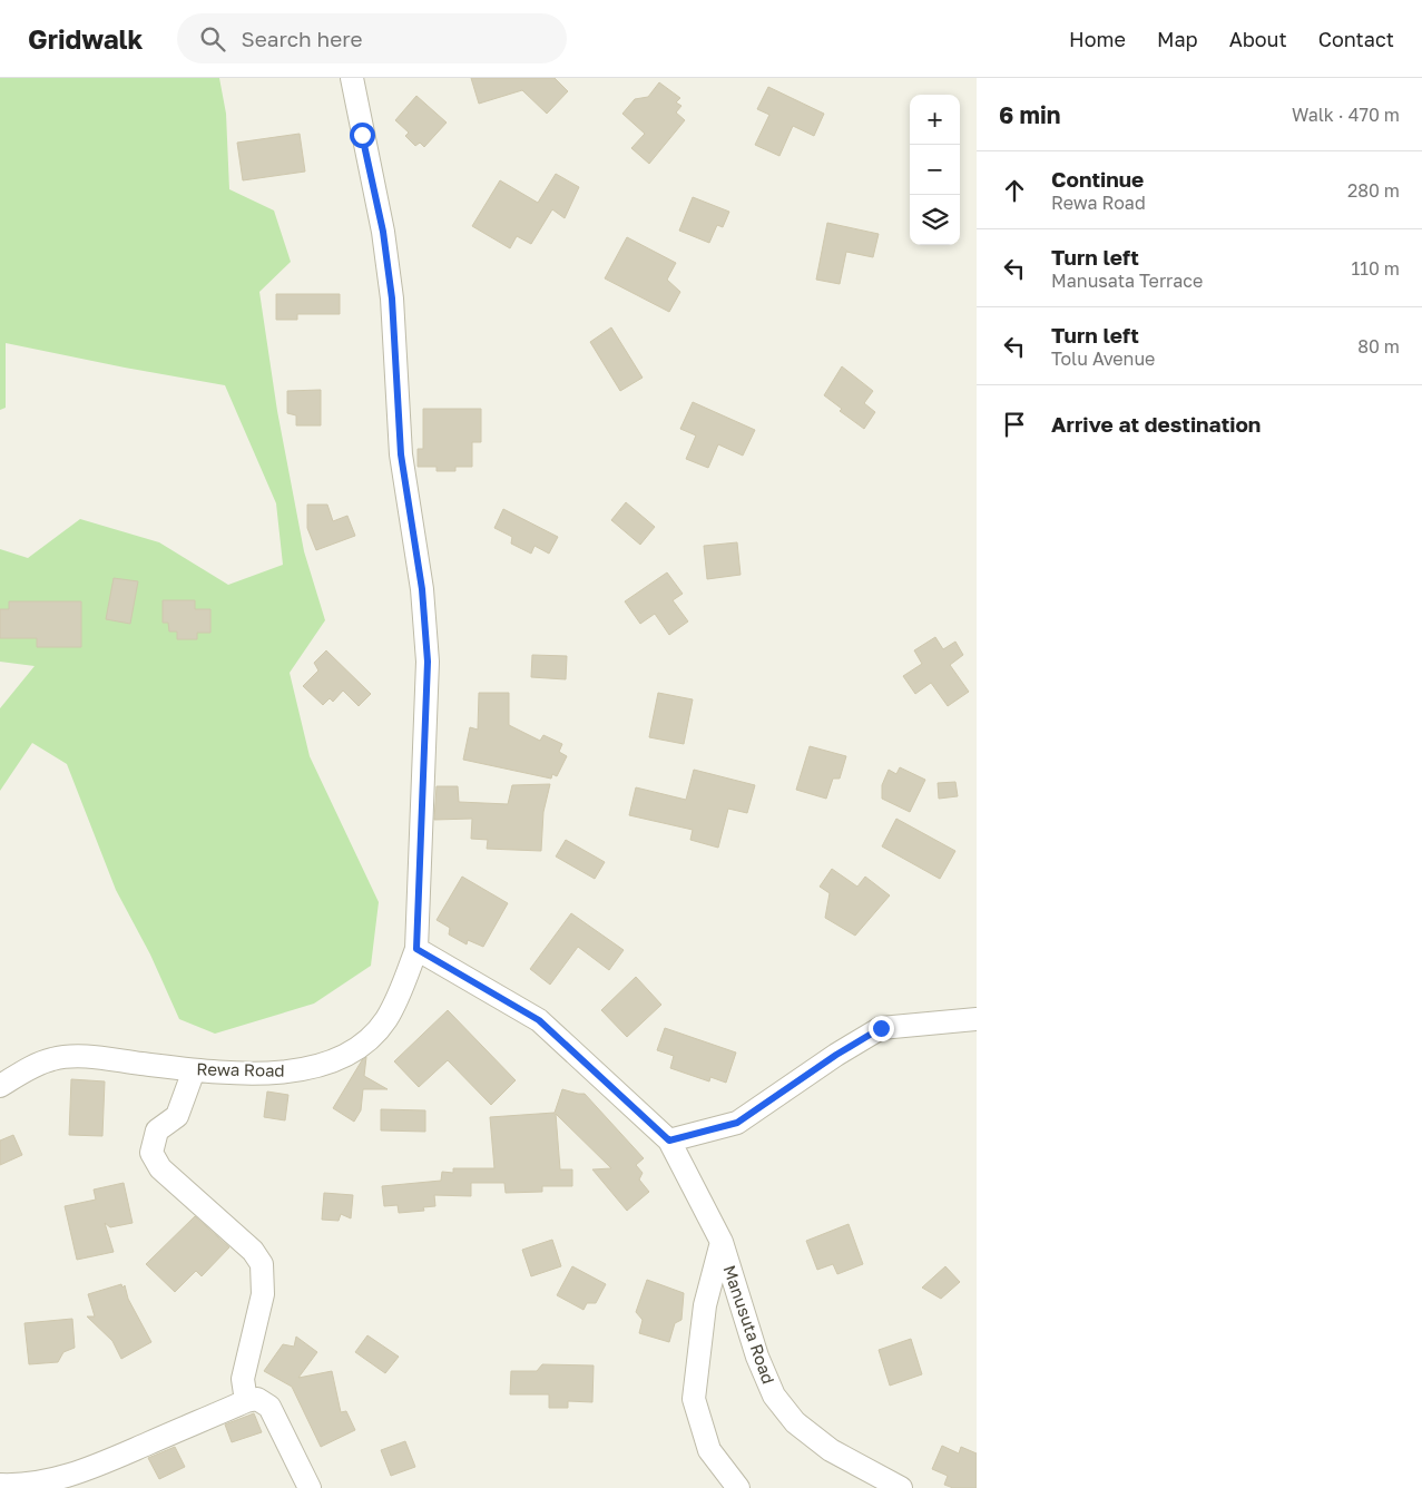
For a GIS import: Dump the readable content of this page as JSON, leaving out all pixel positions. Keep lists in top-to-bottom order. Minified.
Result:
{"streets":{"street":["Rewa Road","Manusuta Road"]},"crossings":[["Rewa Road","Manusuta Road"]],"page":{"header":"Gridwalk","search":"Search here","nav":["Home","Map","About","Contact"],"heading":["6 min","Walk · 470 m"],"map_buttons":["+","−"],"list":[["Continue","Rewa Road","280 m"],["Turn left","Manusata Terrace","110 m"],["Turn left","Tolu Avenue","80 m"],"Arrive at destination"]}}
